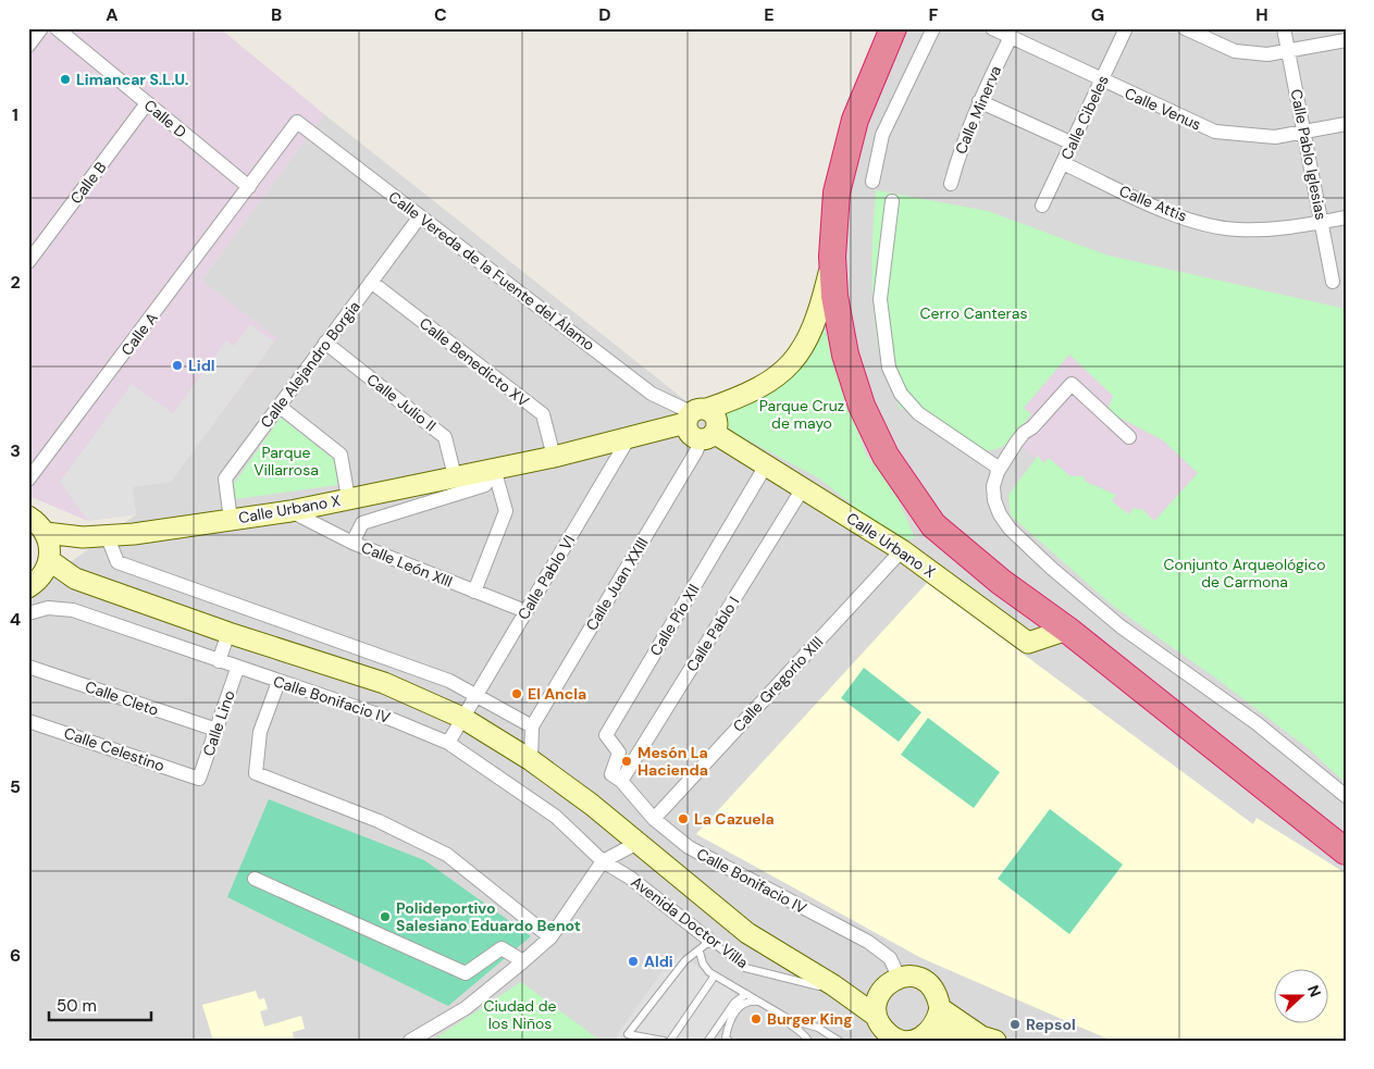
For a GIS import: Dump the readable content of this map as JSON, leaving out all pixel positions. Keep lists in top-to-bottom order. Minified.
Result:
{"streets":{"main road":["Calle Urbano X"],"street":["Calle Venus","Calle Minerva","Calle Cibeles","Calle D","Calle Pablo Iglesias","Calle B","Calle Attis","Calle Vereda de la Fuente del Álamo","Calle A","Calle Benedicto XV","Calle Alejandro Borgia","Calle Julio II","Calle León XIII","Calle Pablo VI","Calle Juan XXIII","Calle Pío XII","Calle Pablo I","Calle Gregorio XIII","Calle Cleto","Calle Bonifacio IV","Calle Lino","Calle Celestino","Avenida Doctor Villa"]},"crossings":[["Calle Venus","Calle Minerva"],["Calle Venus","Calle Cibeles"],["Calle Venus","Calle Pablo Iglesias"],["Calle Cibeles","Calle Attis"],["Calle D","Calle B"],["Calle D","Calle A"],["Calle Pablo Iglesias","Calle Attis"],["Calle Vereda de la Fuente del Álamo","Calle A"],["Calle Vereda de la Fuente del Álamo","Calle Alejandro Borgia"],["Calle Vereda de la Fuente del Álamo","Calle Urbano X"],["Calle Benedicto XV","Calle Alejandro Borgia"],["Calle Benedicto XV","Calle Urbano X"],["Calle Alejandro Borgia","Calle Julio II"],["Calle Alejandro Borgia","Calle Urbano X"],["Calle Julio II","Calle Urbano X"],["Calle Urbano X","Calle León XIII"],["Calle Urbano X","Calle Pablo VI"],["Calle Urbano X","Calle Juan XXIII"],["Calle Urbano X","Calle Pío XII"],["Calle Urbano X","Calle Pablo I"],["Calle Urbano X","Calle Gregorio XIII"],["Calle León XIII","Calle Pablo VI"],["Calle Pablo VI","Calle Bonifacio IV"],["Calle Pío XII","Calle Pablo I"],["Calle Pío XII","Calle Bonifacio IV"],["Calle Pablo I","Calle Bonifacio IV"],["Calle Gregorio XIII","Calle Bonifacio IV"],["Calle Cleto","Calle Lino"],["Calle Bonifacio IV","Calle Lino"],["Calle Bonifacio IV","Avenida Doctor Villa"],["Calle Lino","Calle Celestino"]],"parks":["Cerro Canteras","Parque Cruz de mayo","Parque Villarrosa","Conjunto Arqueológico de Carmona","Ciudad de los Niños"],"places":["Limancar S.L.U.","Lidl","El Ancla","Mesón La Hacienda","La Cazuela","Polideportivo Salesiano Eduardo Benot","Aldi","Burger King","Repsol"],"scale_bar":"50 m","north":"right","grid":{"columns":["A","B","C","D","E","F","G","H"],"rows":["1","2","3","4","5","6"]}}
